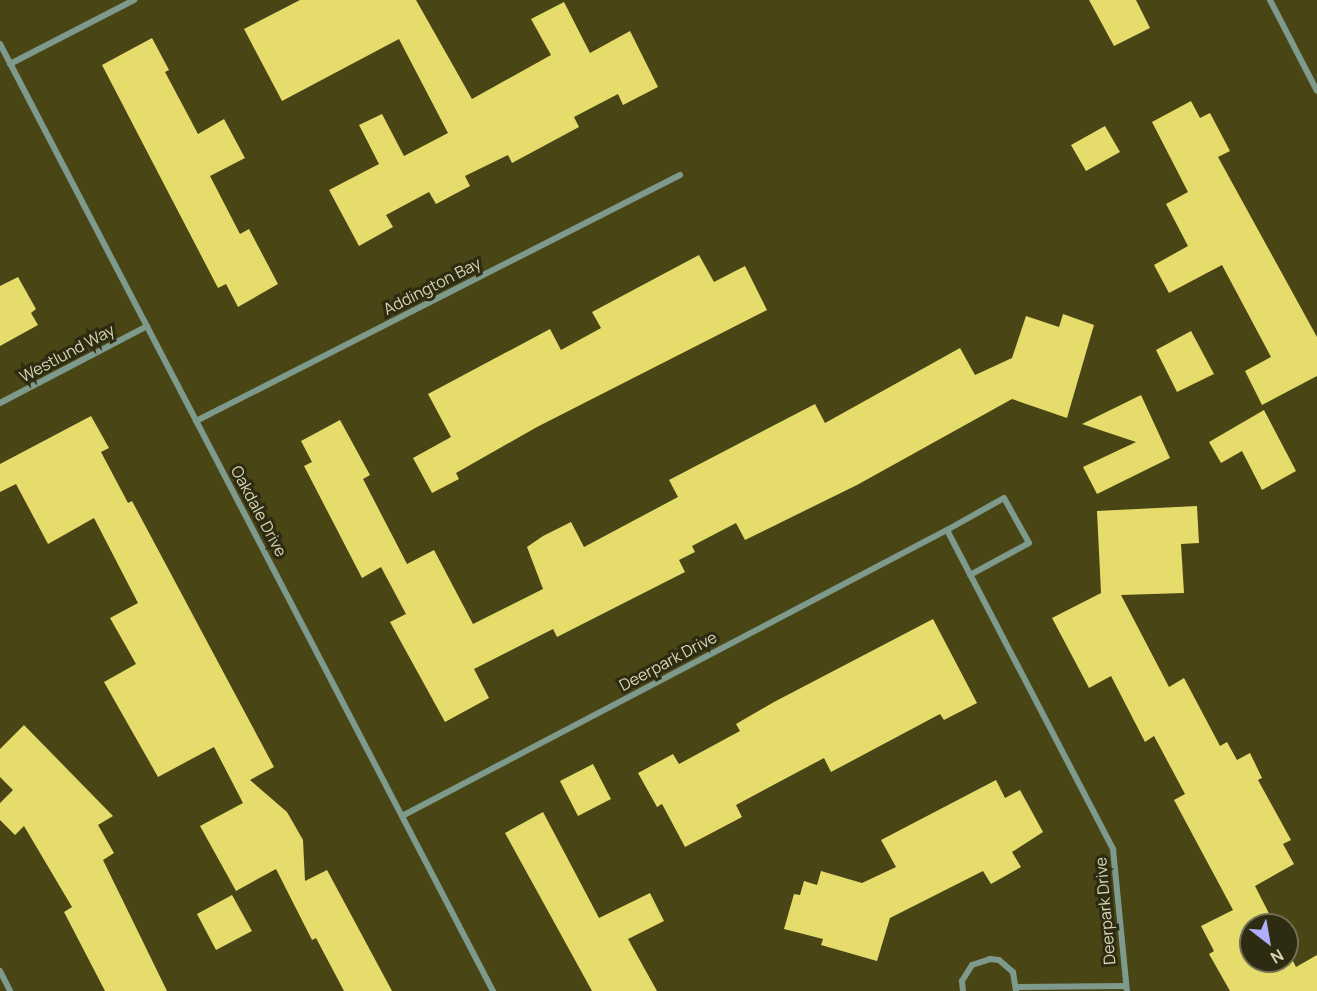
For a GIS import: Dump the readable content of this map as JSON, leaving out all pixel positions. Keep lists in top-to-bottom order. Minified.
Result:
{"streets":{"street":["Addington Bay","Westlund Way","Oakdale Drive","Deerpark Drive"]},"crossings":[["Addington Bay","Oakdale Drive"],["Westlund Way","Oakdale Drive"],["Oakdale Drive","Deerpark Drive"]],"north":"bottom right"}
